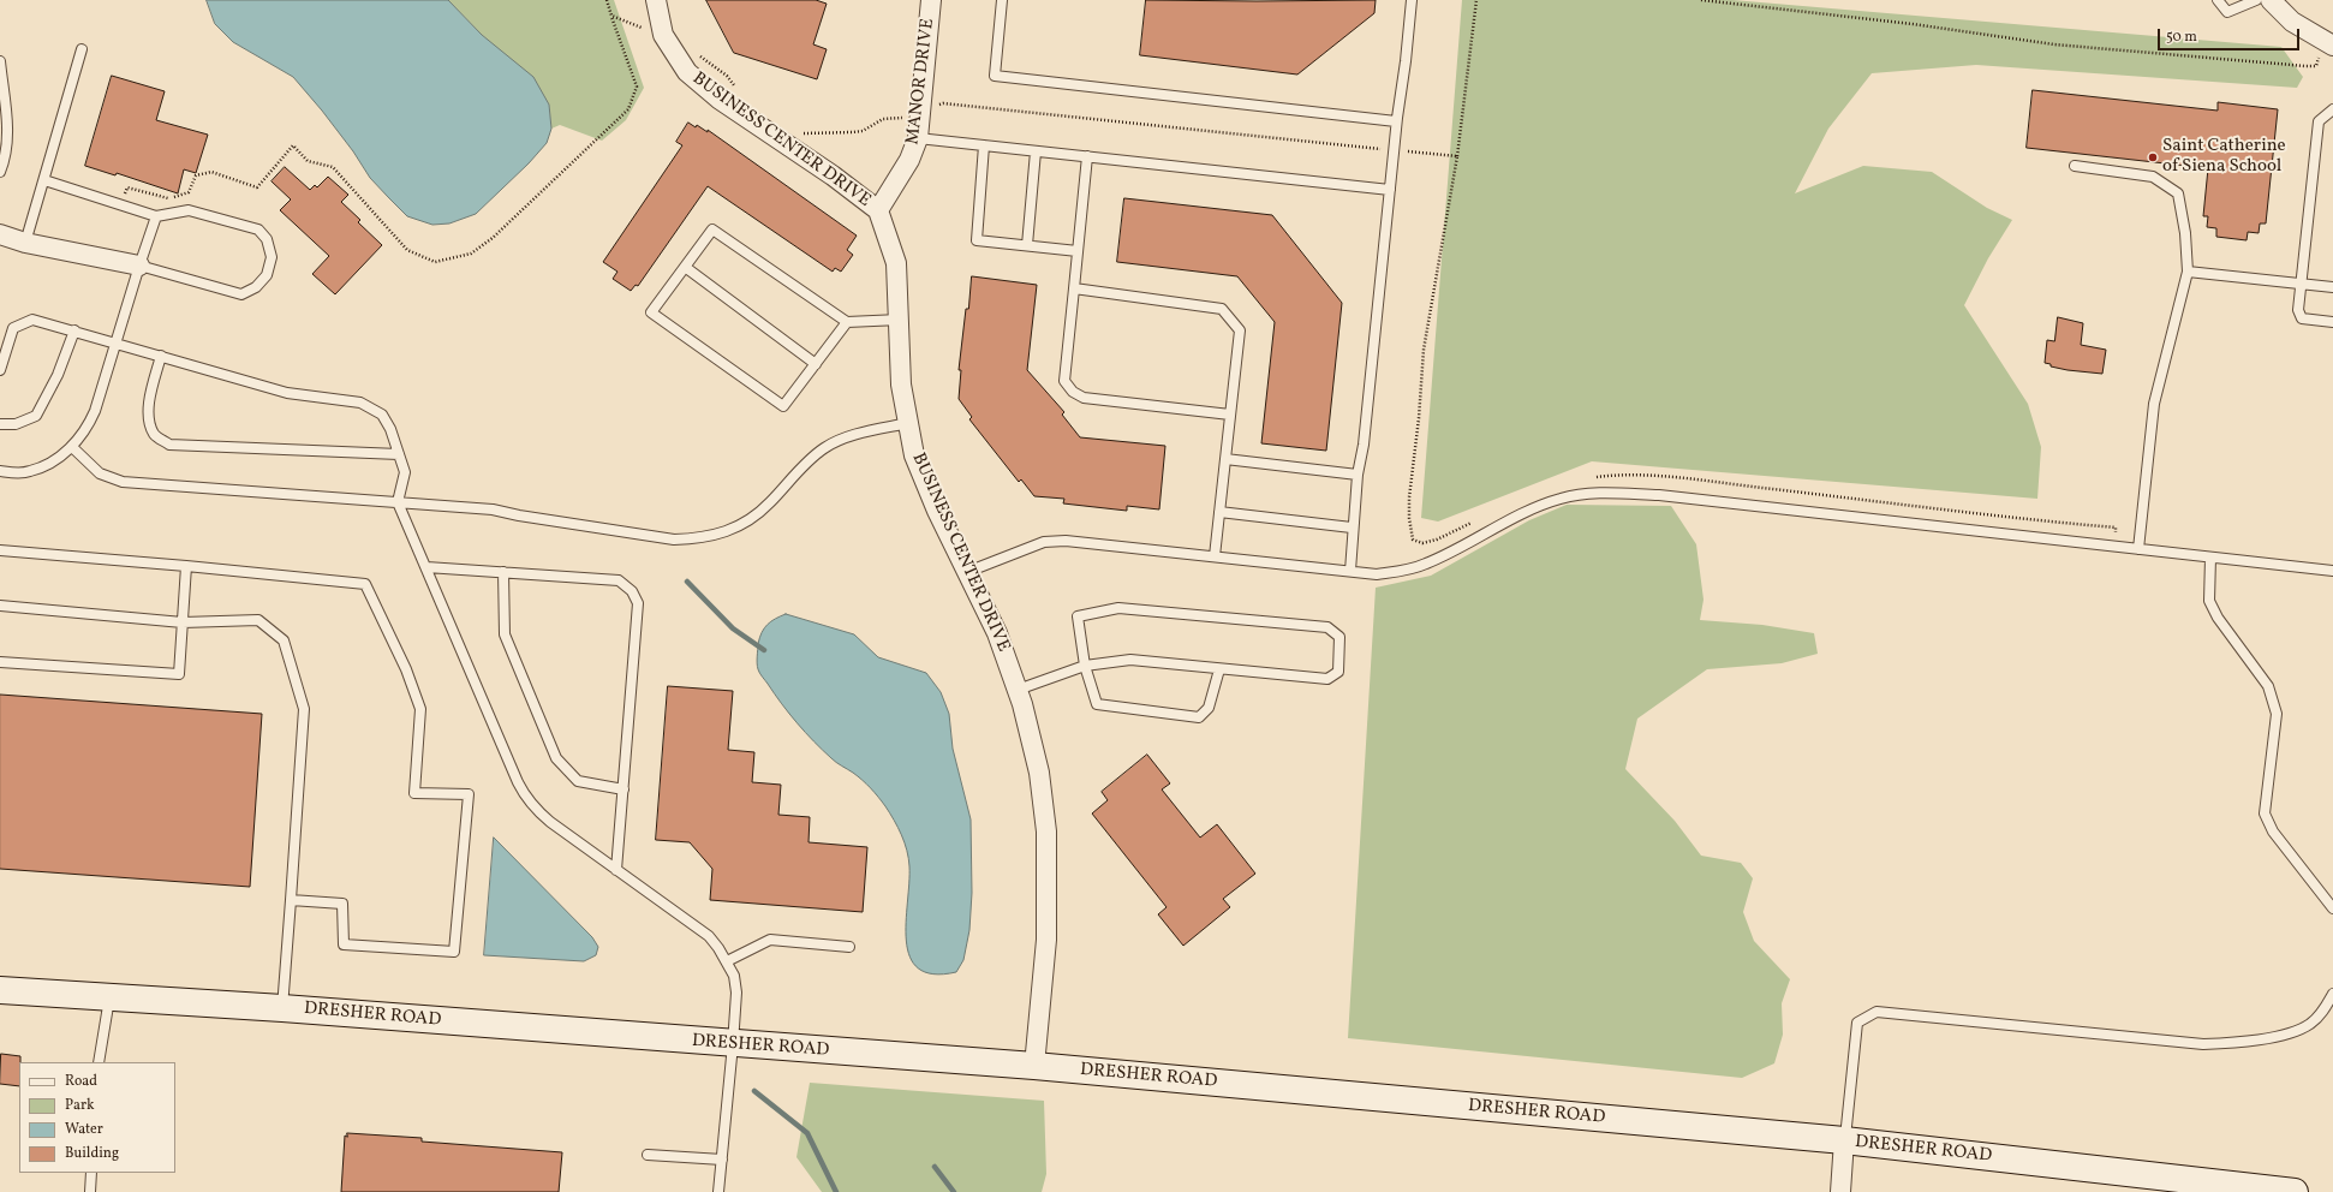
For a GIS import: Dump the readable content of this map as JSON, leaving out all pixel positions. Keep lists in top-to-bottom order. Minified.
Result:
{"streets":{"main road":["DRESHER ROAD"],"street":["MANOR DRIVE","BUSINESS CENTER DRIVE"]},"crossings":[["MANOR DRIVE","BUSINESS CENTER DRIVE"],["BUSINESS CENTER DRIVE","DRESHER ROAD"]],"places":["Saint Catherine of Siena School"],"legend":["Road","Park","Water","Building"],"scale_bar":"50 m"}
